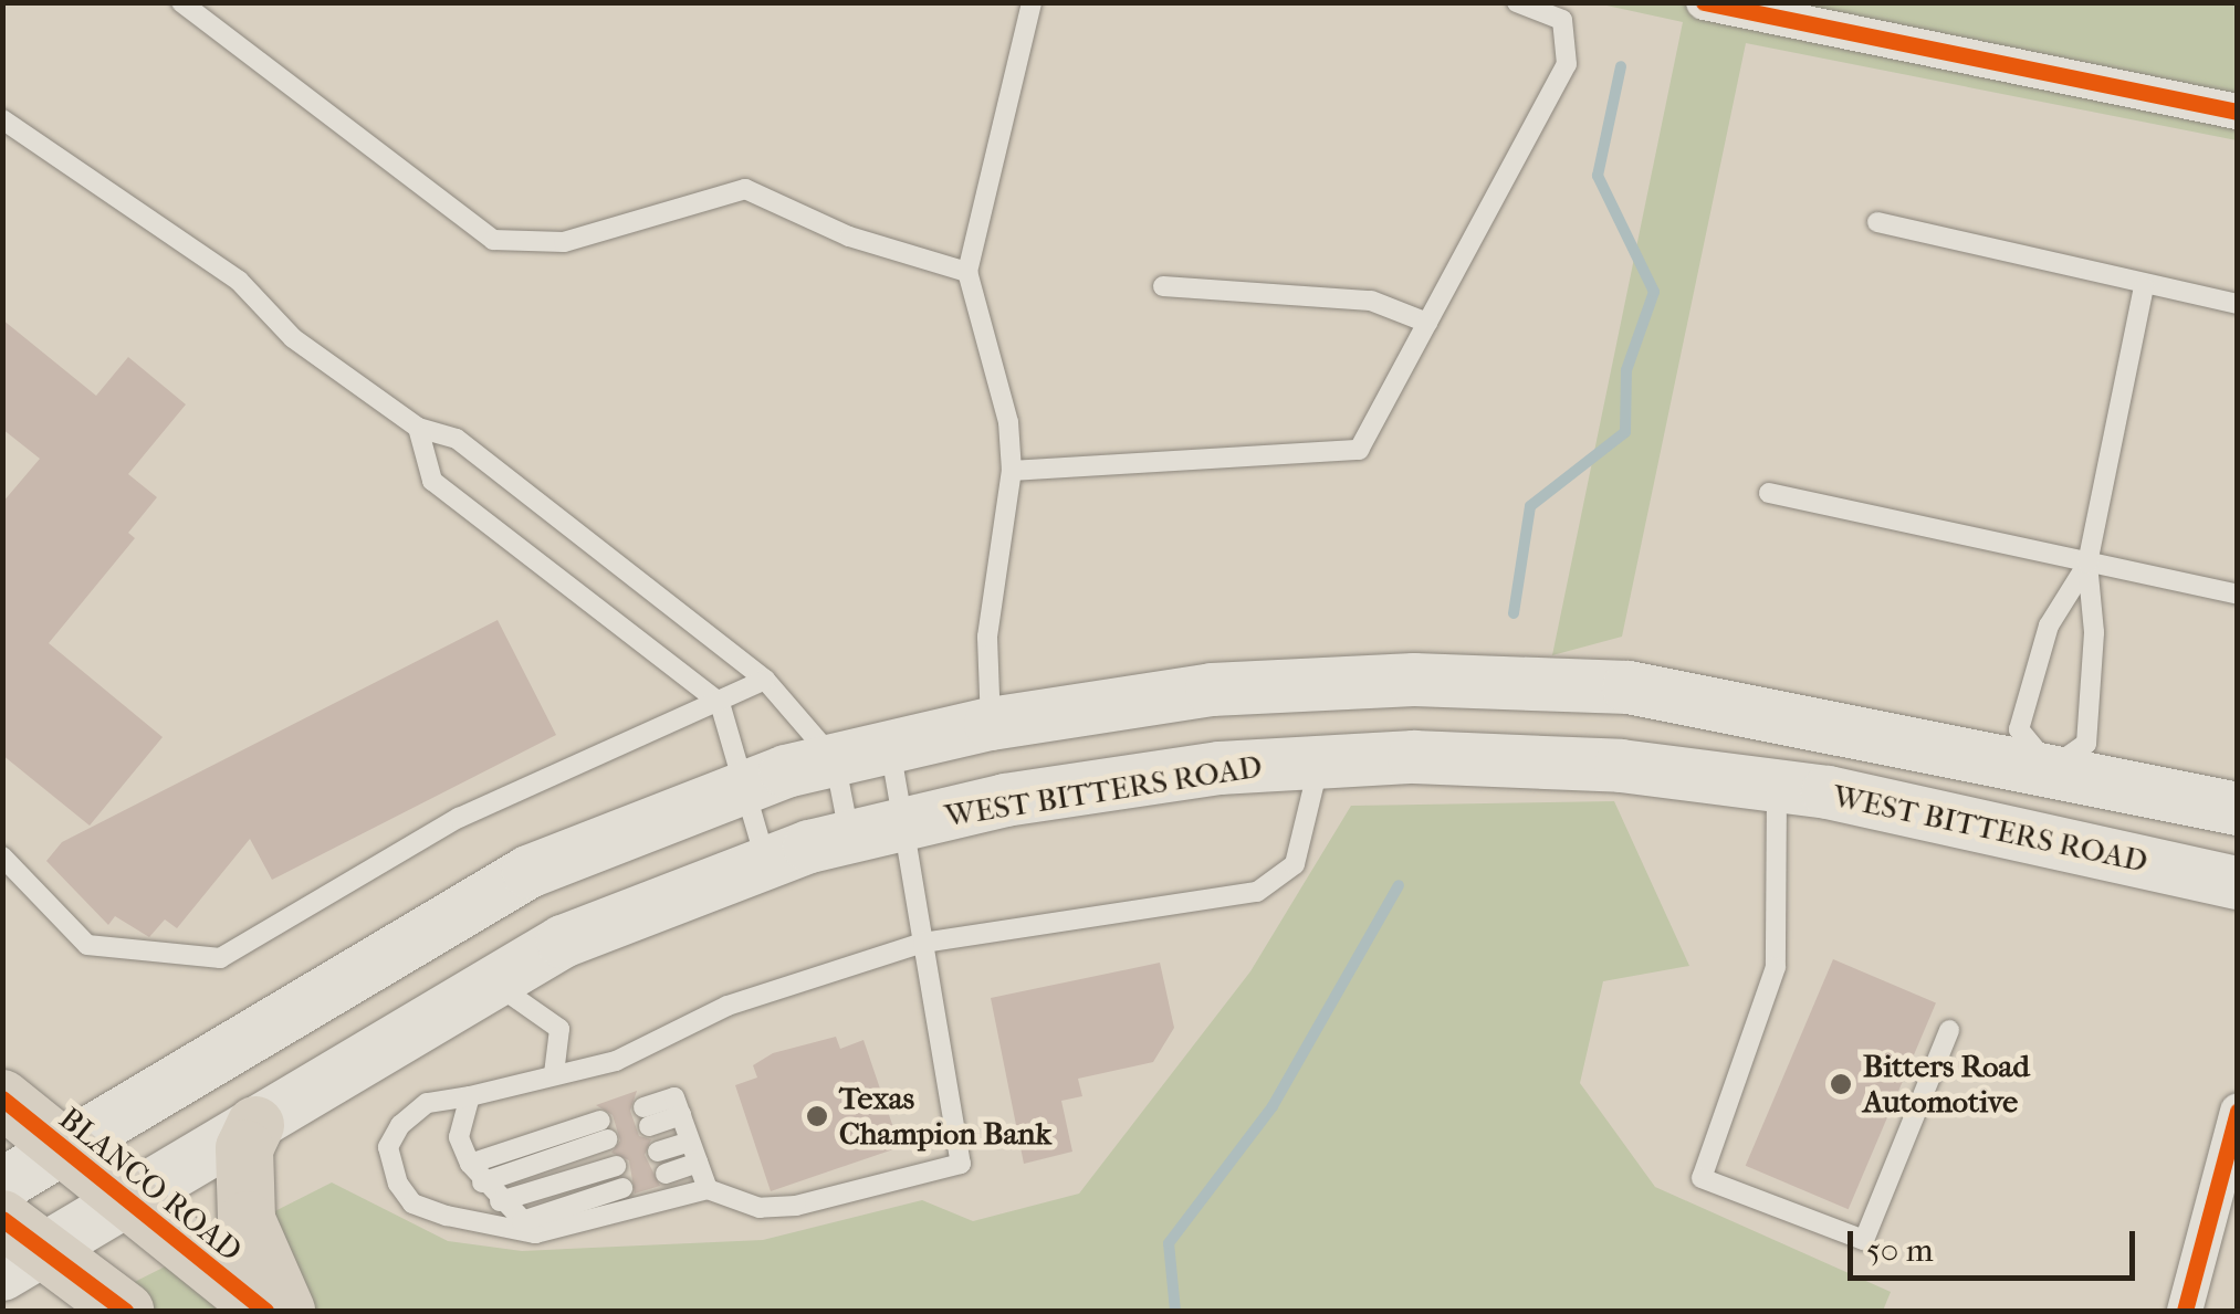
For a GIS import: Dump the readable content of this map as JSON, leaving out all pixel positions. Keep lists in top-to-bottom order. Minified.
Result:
{"streets":{"main road":["WEST BITTERS ROAD","BLANCO ROAD"]},"crossings":[["WEST BITTERS ROAD","BLANCO ROAD"]],"places":["Bitters Road Automotive","Texas Champion Bank"],"scale_bar":"50 m"}
